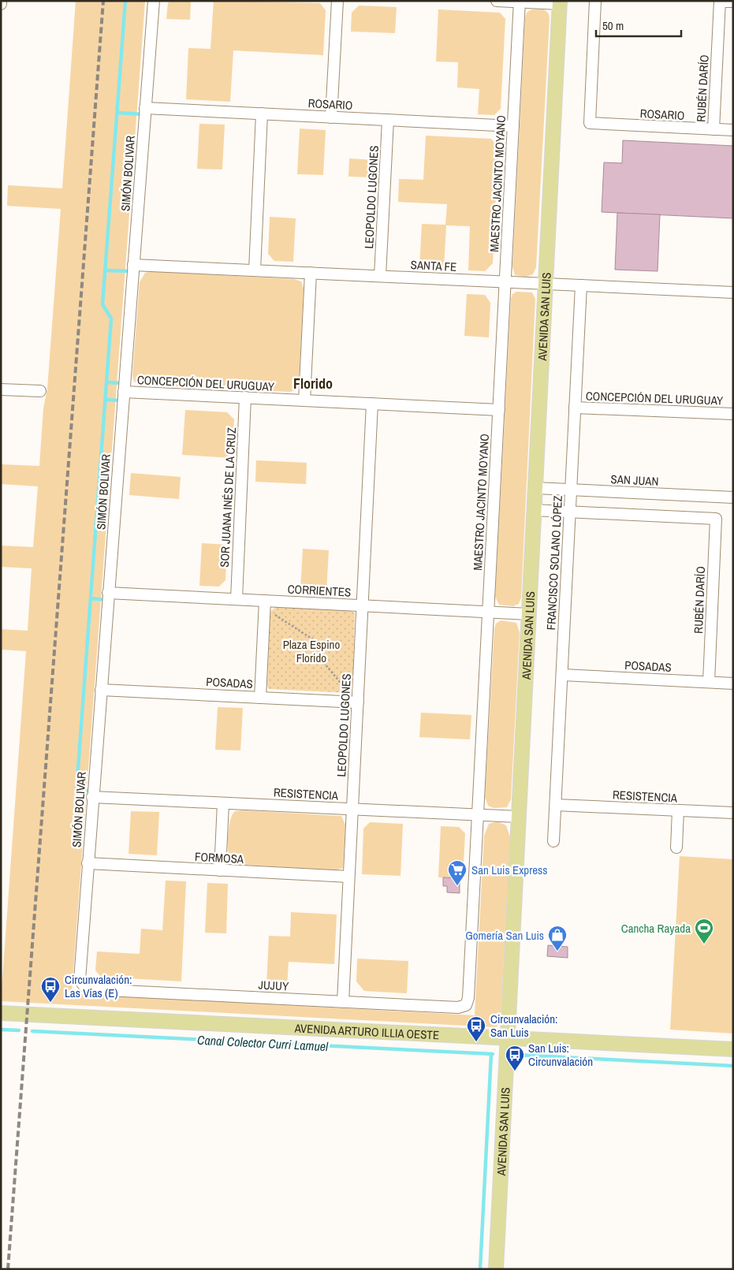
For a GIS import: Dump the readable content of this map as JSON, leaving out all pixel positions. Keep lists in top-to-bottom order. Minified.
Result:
{"streets":{"main road":["AVENIDA SAN LUIS","AVENIDA ARTURO ILLIA OESTE"],"street":["RUBÉN DARÍO","ROSARIO","SIMÓN BOLIVAR","MAESTRO JACINTO MOYANO","LEOPOLDO LUGONES","SANTA FE","CONCEPCIÓN DEL URUGUAY","SAN JUAN","SOR JUANA INÉS DE LA CRUZ","FRANCISCO SOLANO LÓPEZ","CORRIENTES","POSADAS","RESISTENCIA","FORMOSA","JUJUY"]},"crossings":[["RUBÉN DARÍO","ROSARIO"],["RUBÉN DARÍO","FRANCISCO SOLANO LÓPEZ"],["RUBÉN DARÍO","POSADAS"],["ROSARIO","SIMÓN BOLIVAR"],["ROSARIO","MAESTRO JACINTO MOYANO"],["ROSARIO","LEOPOLDO LUGONES"],["SIMÓN BOLIVAR","SANTA FE"],["SIMÓN BOLIVAR","CONCEPCIÓN DEL URUGUAY"],["SIMÓN BOLIVAR","CORRIENTES"],["SIMÓN BOLIVAR","POSADAS"],["SIMÓN BOLIVAR","RESISTENCIA"],["SIMÓN BOLIVAR","FORMOSA"],["SIMÓN BOLIVAR","JUJUY"],["MAESTRO JACINTO MOYANO","SANTA FE"],["MAESTRO JACINTO MOYANO","CONCEPCIÓN DEL URUGUAY"],["MAESTRO JACINTO MOYANO","CORRIENTES"],["MAESTRO JACINTO MOYANO","RESISTENCIA"],["MAESTRO JACINTO MOYANO","JUJUY"],["LEOPOLDO LUGONES","SANTA FE"],["LEOPOLDO LUGONES","CONCEPCIÓN DEL URUGUAY"],["LEOPOLDO LUGONES","CORRIENTES"],["LEOPOLDO LUGONES","POSADAS"],["LEOPOLDO LUGONES","RESISTENCIA"],["LEOPOLDO LUGONES","FORMOSA"],["LEOPOLDO LUGONES","JUJUY"],["SANTA FE","AVENIDA SAN LUIS"],["SANTA FE","FRANCISCO SOLANO LÓPEZ"],["AVENIDA SAN LUIS","SAN JUAN"],["AVENIDA SAN LUIS","CORRIENTES"],["AVENIDA SAN LUIS","RESISTENCIA"],["AVENIDA SAN LUIS","AVENIDA ARTURO ILLIA OESTE"],["CONCEPCIÓN DEL URUGUAY","SOR JUANA INÉS DE LA CRUZ"],["CONCEPCIÓN DEL URUGUAY","FRANCISCO SOLANO LÓPEZ"],["SAN JUAN","FRANCISCO SOLANO LÓPEZ"],["SOR JUANA INÉS DE LA CRUZ","CORRIENTES"],["FRANCISCO SOLANO LÓPEZ","POSADAS"],["FRANCISCO SOLANO LÓPEZ","RESISTENCIA"]],"districts":["Florido"],"water":["Canal Colector Curri Lamuel"],"parks":["Plaza Espino Florido"],"places":{"supermarket":["San Luis Express"],"sports":["Cancha Rayada"],"shop":["Gomería San Luis"],"bus stop":["Circunvalación: Las Vías (E)","Circunvalación: San Luis","San Luis: Circunvalación"]},"scale_bar":"50 m"}
